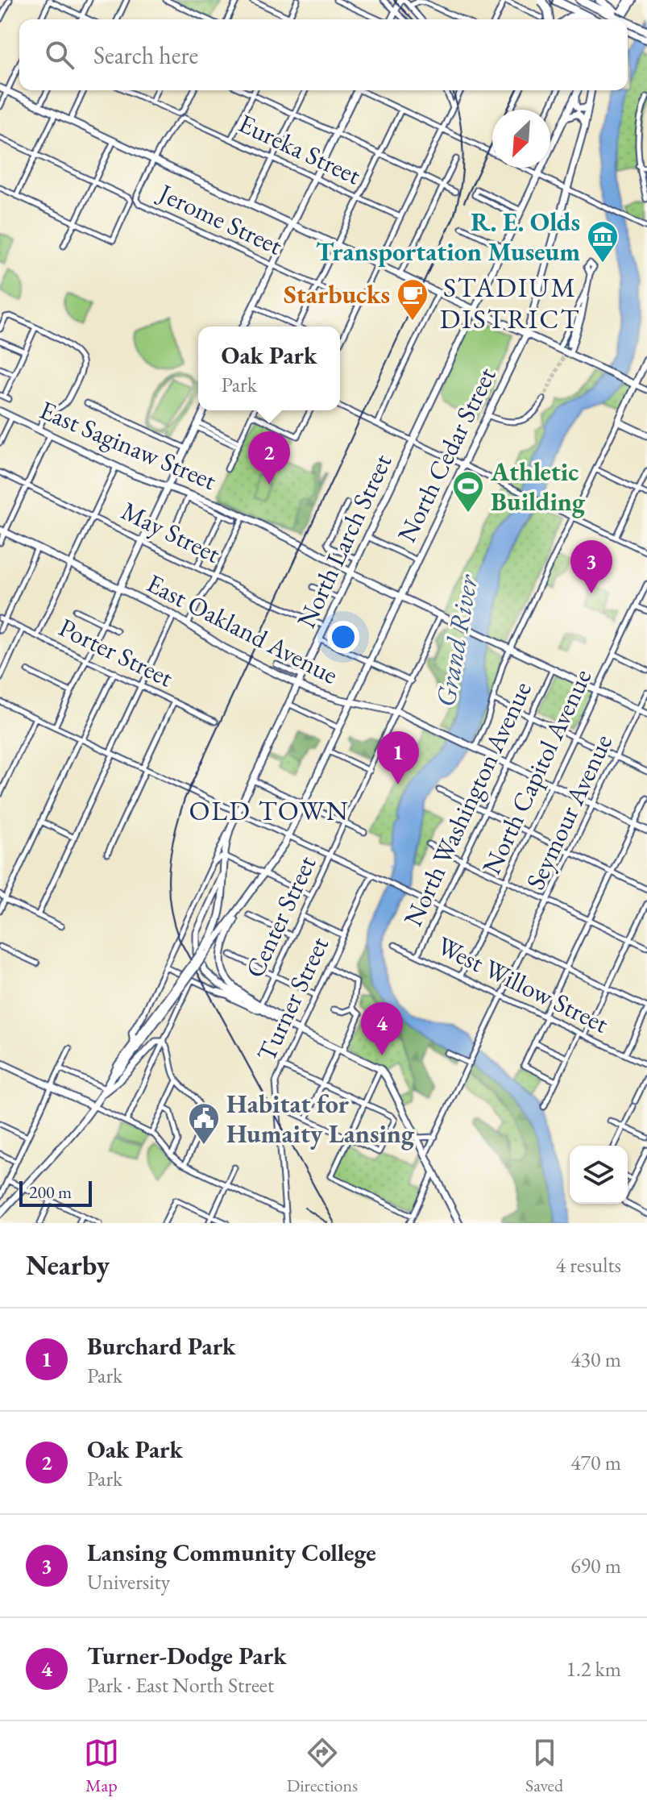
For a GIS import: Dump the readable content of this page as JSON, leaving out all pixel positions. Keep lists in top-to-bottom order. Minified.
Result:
{"streets":{"main road":["East Saginaw Street","North Cedar Street","North Larch Street","East Oakland Avenue"],"street":["Eureka Street","Jerome Street","May Street","Porter Street","North Capitol Avenue","North Washington Avenue","Seymour Avenue","Center Street","West Willow Street","Turner Street"]},"crossings":[["Eureka Street","Jerome Street"],["East Saginaw Street","North Cedar Street"],["East Saginaw Street","North Larch Street"],["East Saginaw Street","North Capitol Avenue"],["East Saginaw Street","North Washington Avenue"],["East Saginaw Street","Seymour Avenue"],["North Cedar Street","North Larch Street"],["North Cedar Street","East Oakland Avenue"],["May Street","North Larch Street"],["North Larch Street","East Oakland Avenue"],["East Oakland Avenue","North Capitol Avenue"],["East Oakland Avenue","North Washington Avenue"],["East Oakland Avenue","Seymour Avenue"],["East Oakland Avenue","Center Street"],["North Capitol Avenue","West Willow Street"],["North Washington Avenue","West Willow Street"],["Seymour Avenue","West Willow Street"]],"districts":["STADIUM DISTRICT","OLD TOWN"],"water":["Grand River"],"places":{"museum":["R. E. Olds Transportation Museum"],"cafe":["Starbucks"],"sports":["Athletic Building"],"public building":["Habitat for Humaity Lansing"]},"scale_bar":"200 m","north":"bottom left","page":{"search":"Search here","popup":["Oak Park","Park"],"pins":["2","3","1","4"],"scale":"200 m","heading":["Nearby","4 results"],"list":[{"mark":"1","name":"Burchard Park","note":"Park","value":"430 m"},{"mark":"2","name":"Oak Park","note":"Park","value":"470 m"},{"mark":"3","name":"Lansing Community College","note":"University","value":"690 m"},{"mark":"4","name":"Turner-Dodge Park","note":"Park · East North Street","value":"1.2 km"}],"nav":["Map","Directions","Saved"]}}
